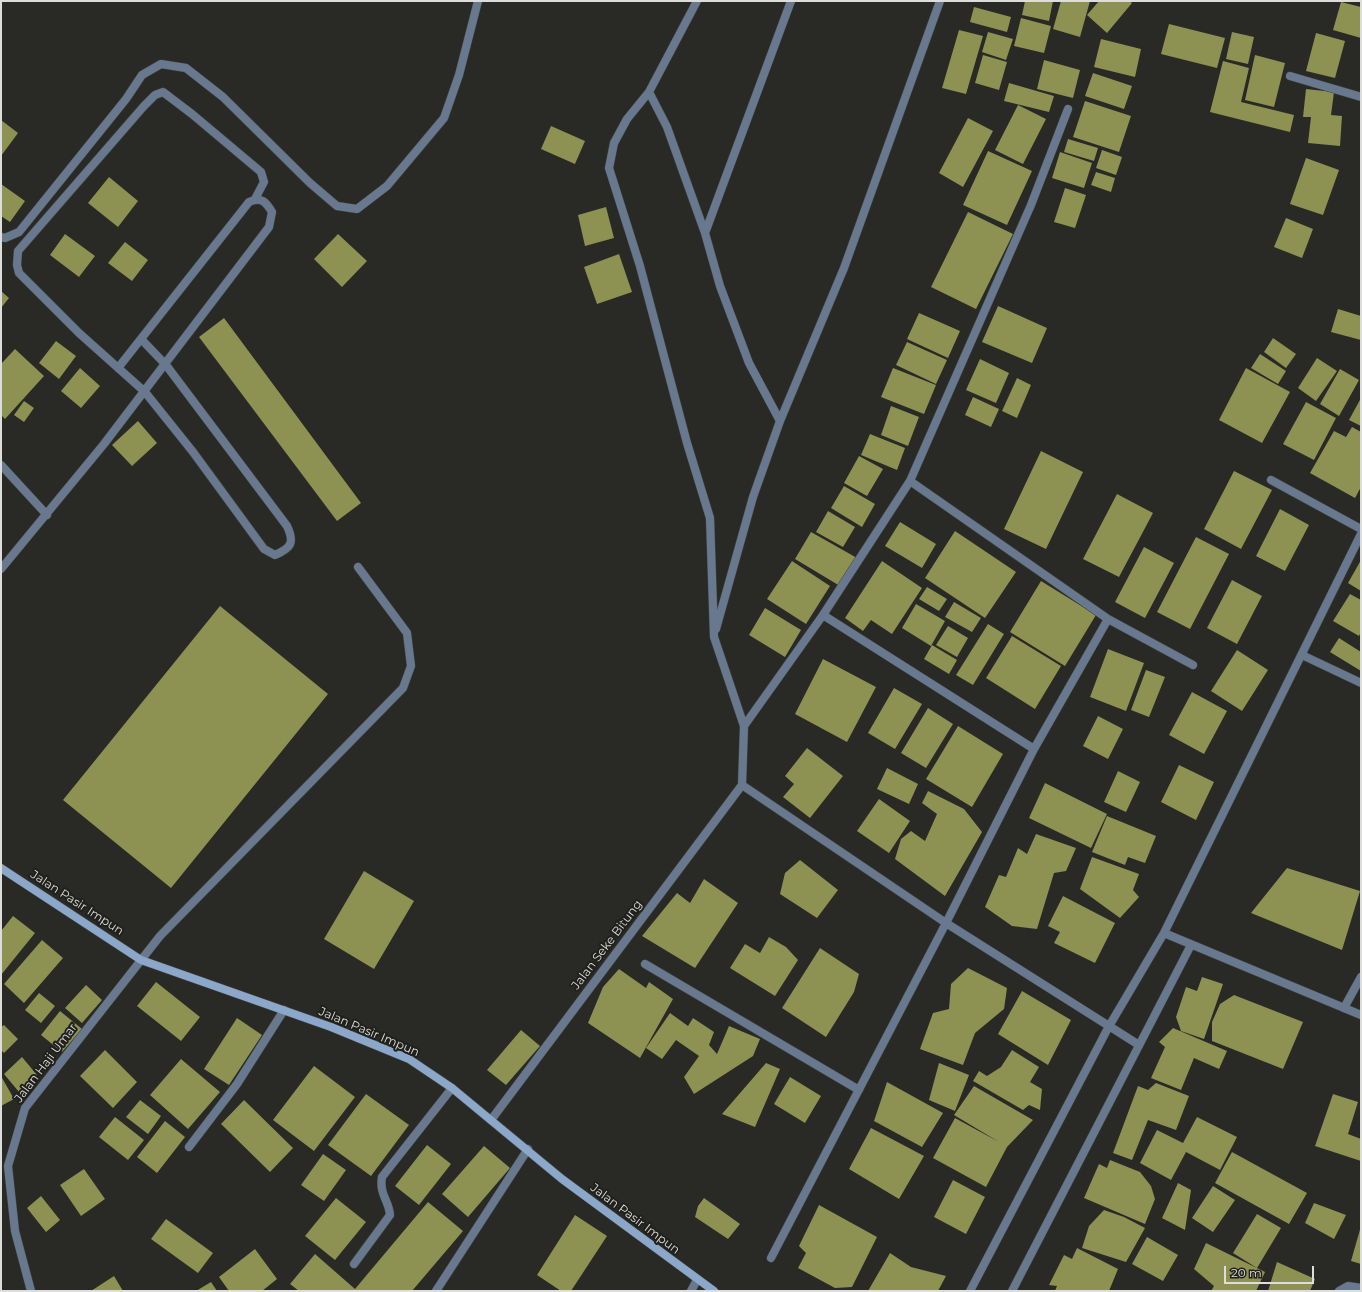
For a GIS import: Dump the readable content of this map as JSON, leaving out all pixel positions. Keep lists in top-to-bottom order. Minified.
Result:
{"streets":{"street":["Jalan Pasir Impun","Jalan Seke Bitung","Jalan Haji Umar"]},"crossings":[["Jalan Pasir Impun","Jalan Seke Bitung"],["Jalan Pasir Impun","Jalan Haji Umar"]],"scale_bar":"20 m"}
